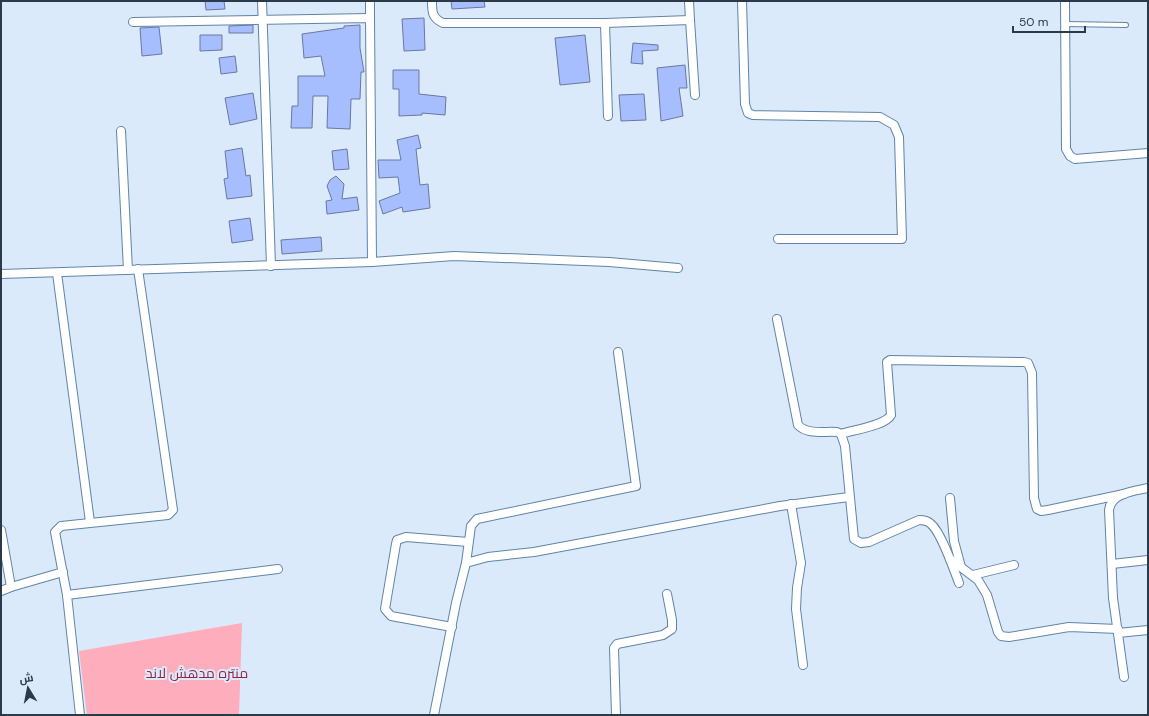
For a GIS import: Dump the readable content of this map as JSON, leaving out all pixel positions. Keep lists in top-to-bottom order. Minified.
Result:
{"parks":["منتره مدهش لاند"],"scale_bar":"50 m","north":"top"}
